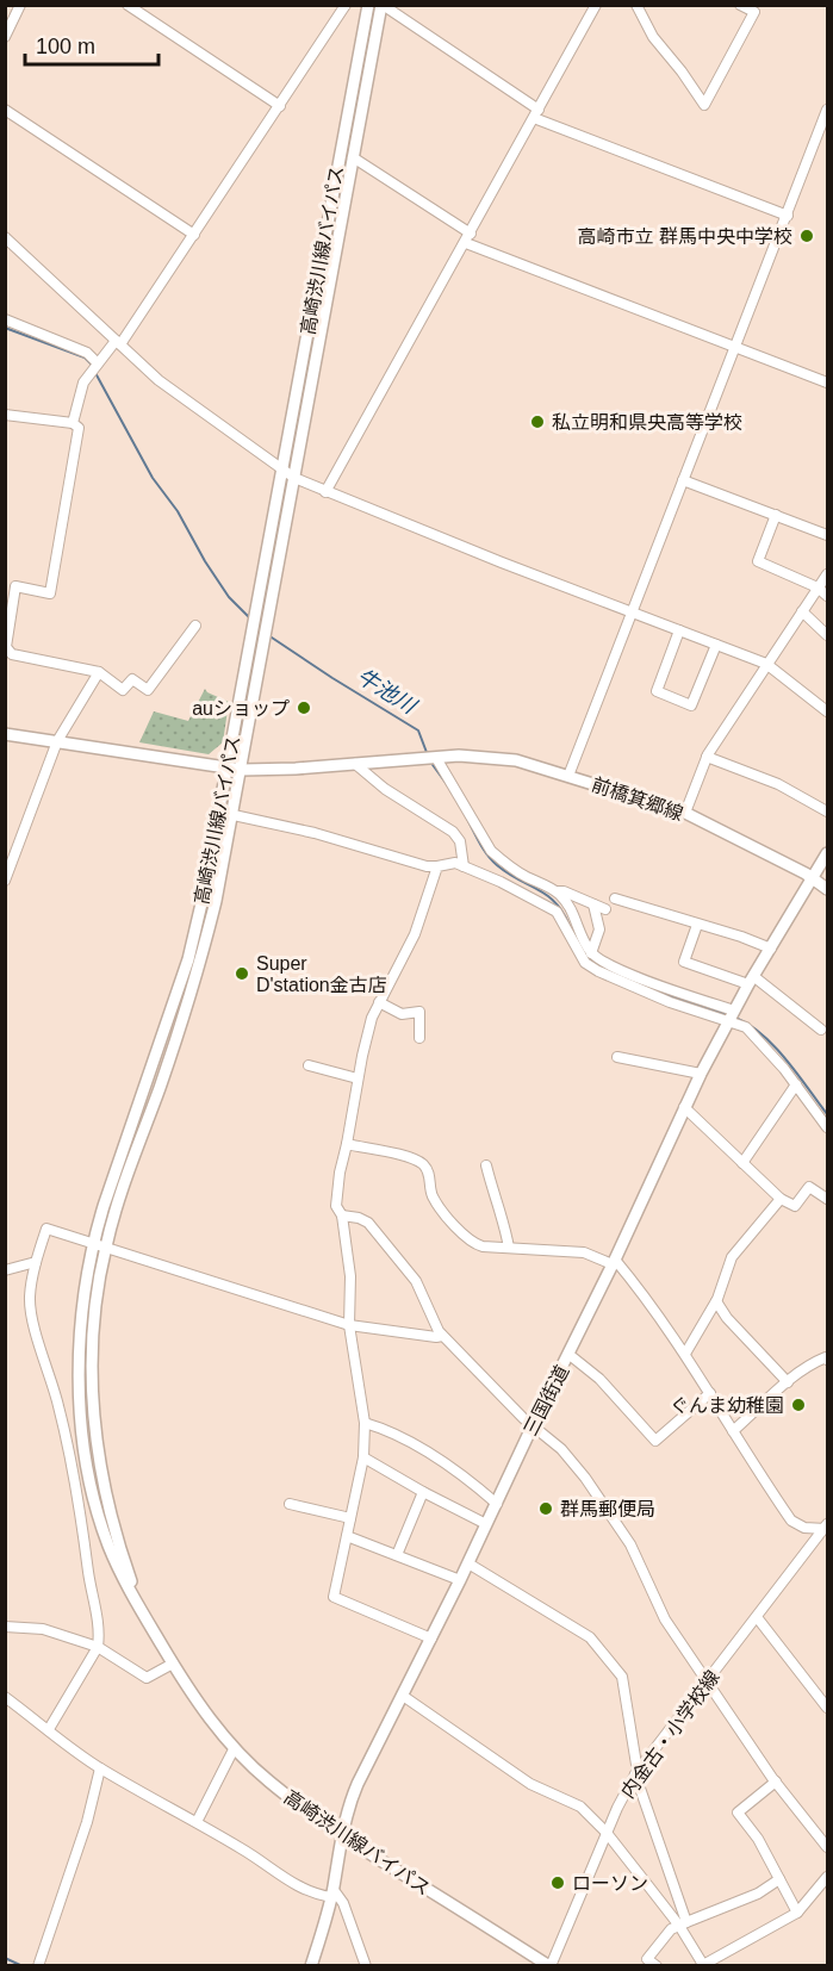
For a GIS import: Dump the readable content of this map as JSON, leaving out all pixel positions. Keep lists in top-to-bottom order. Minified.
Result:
{"streets":{"main road":["高崎渋川線バイパス","前橋箕郷線","三国街道"],"street":["内金古・小学校線"]},"crossings":[["高崎渋川線バイパス","三国街道"],["高崎渋川線バイパス","内金古・小学校線"],["前橋箕郷線","三国街道"]],"water":["牛池川"],"places":["高崎市立 群馬中央中学校","私立明和県央高等学校","auショップ","Super D'station金古店","ぐんま幼稚園","群馬郵便局","ローソン"],"scale_bar":"100 m"}
